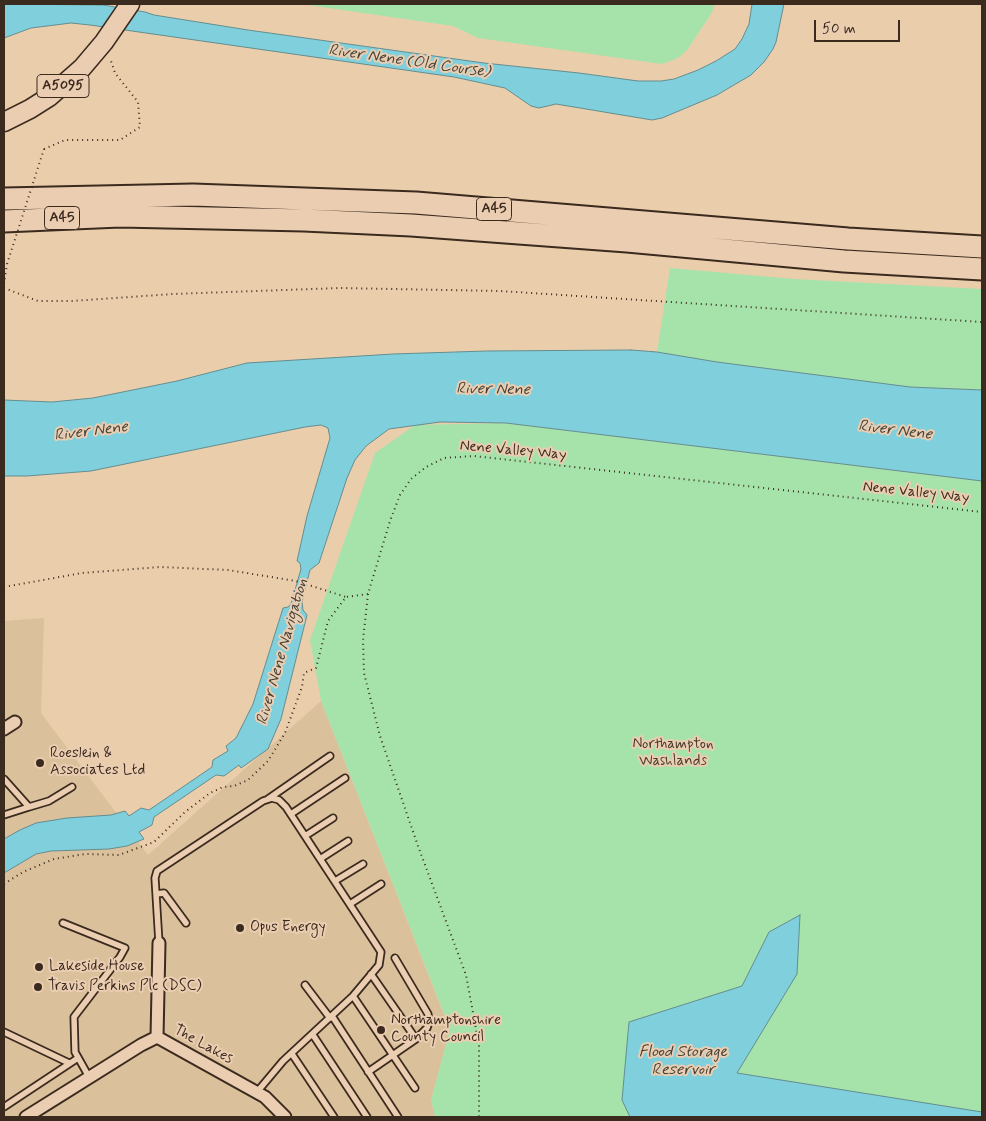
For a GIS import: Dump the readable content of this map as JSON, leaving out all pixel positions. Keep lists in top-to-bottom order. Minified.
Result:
{"streets":{"highway":["A45"],"main road":["A5095"],"street":["The Lakes"],"path":["Nene Valley Way"]},"water":["River Nene (Old Course)","River Nene","River Nene Navigation","Flood Storage Reservoir"],"parks":["Northampton Washlands"],"places":["Roeslein & Associates Ltd","Opus Energy","Lakeside House","Travis Perkins Plc (DSC)","Northamptonshire County Council"],"scale_bar":"50 m"}
